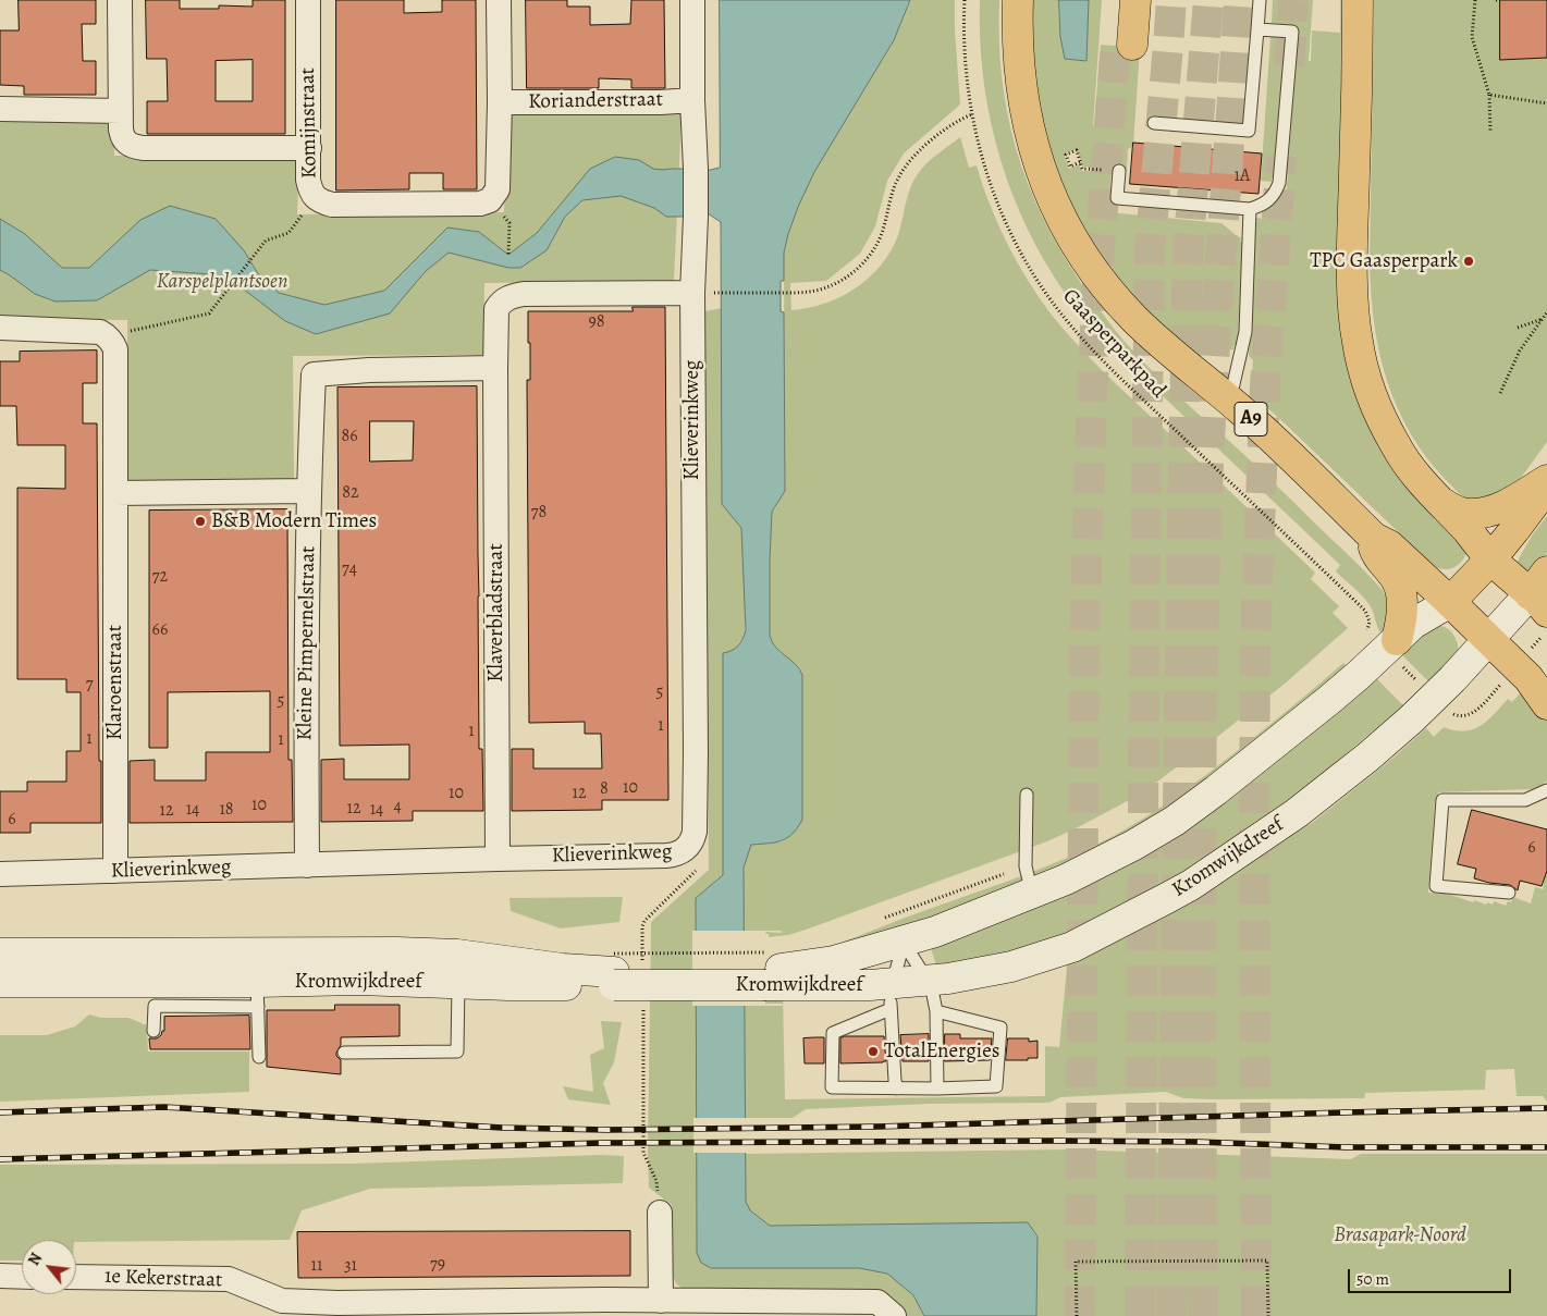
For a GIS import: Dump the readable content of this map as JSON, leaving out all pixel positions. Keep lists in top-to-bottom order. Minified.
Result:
{"streets":{"main road":["A9","Kromwijkdreef"],"street":["Korianderstraat","Komijnstraat","Klieverinkweg","Klaverbladstraat","Kleine Pimpernelstraat","Klaroenstraat","1e Kekerstraat"],"path":["Gaasperparkpad"]},"crossings":[["Korianderstraat","Komijnstraat"],["Korianderstraat","Klieverinkweg"],["Gaasperparkpad","A9"],["Gaasperparkpad","Kromwijkdreef"],["A9","Kromwijkdreef"],["Klieverinkweg","Klaverbladstraat"],["Klieverinkweg","Kleine Pimpernelstraat"],["Klieverinkweg","Klaroenstraat"],["Klaverbladstraat","Kleine Pimpernelstraat"]],"parks":["Karspelplantsoen","Brasapark-Noord"],"places":["TPC Gaasperpark","B&B Modern Times","TotalEnergies"],"house_numbers":["1A","98","86","82","78","74","72","66","7","5","5","1","1","1","1","10","8","10","12","10","4","12","14","18","14","12","6","6","79","11","31"],"scale_bar":"50 m","north":"top left"}
